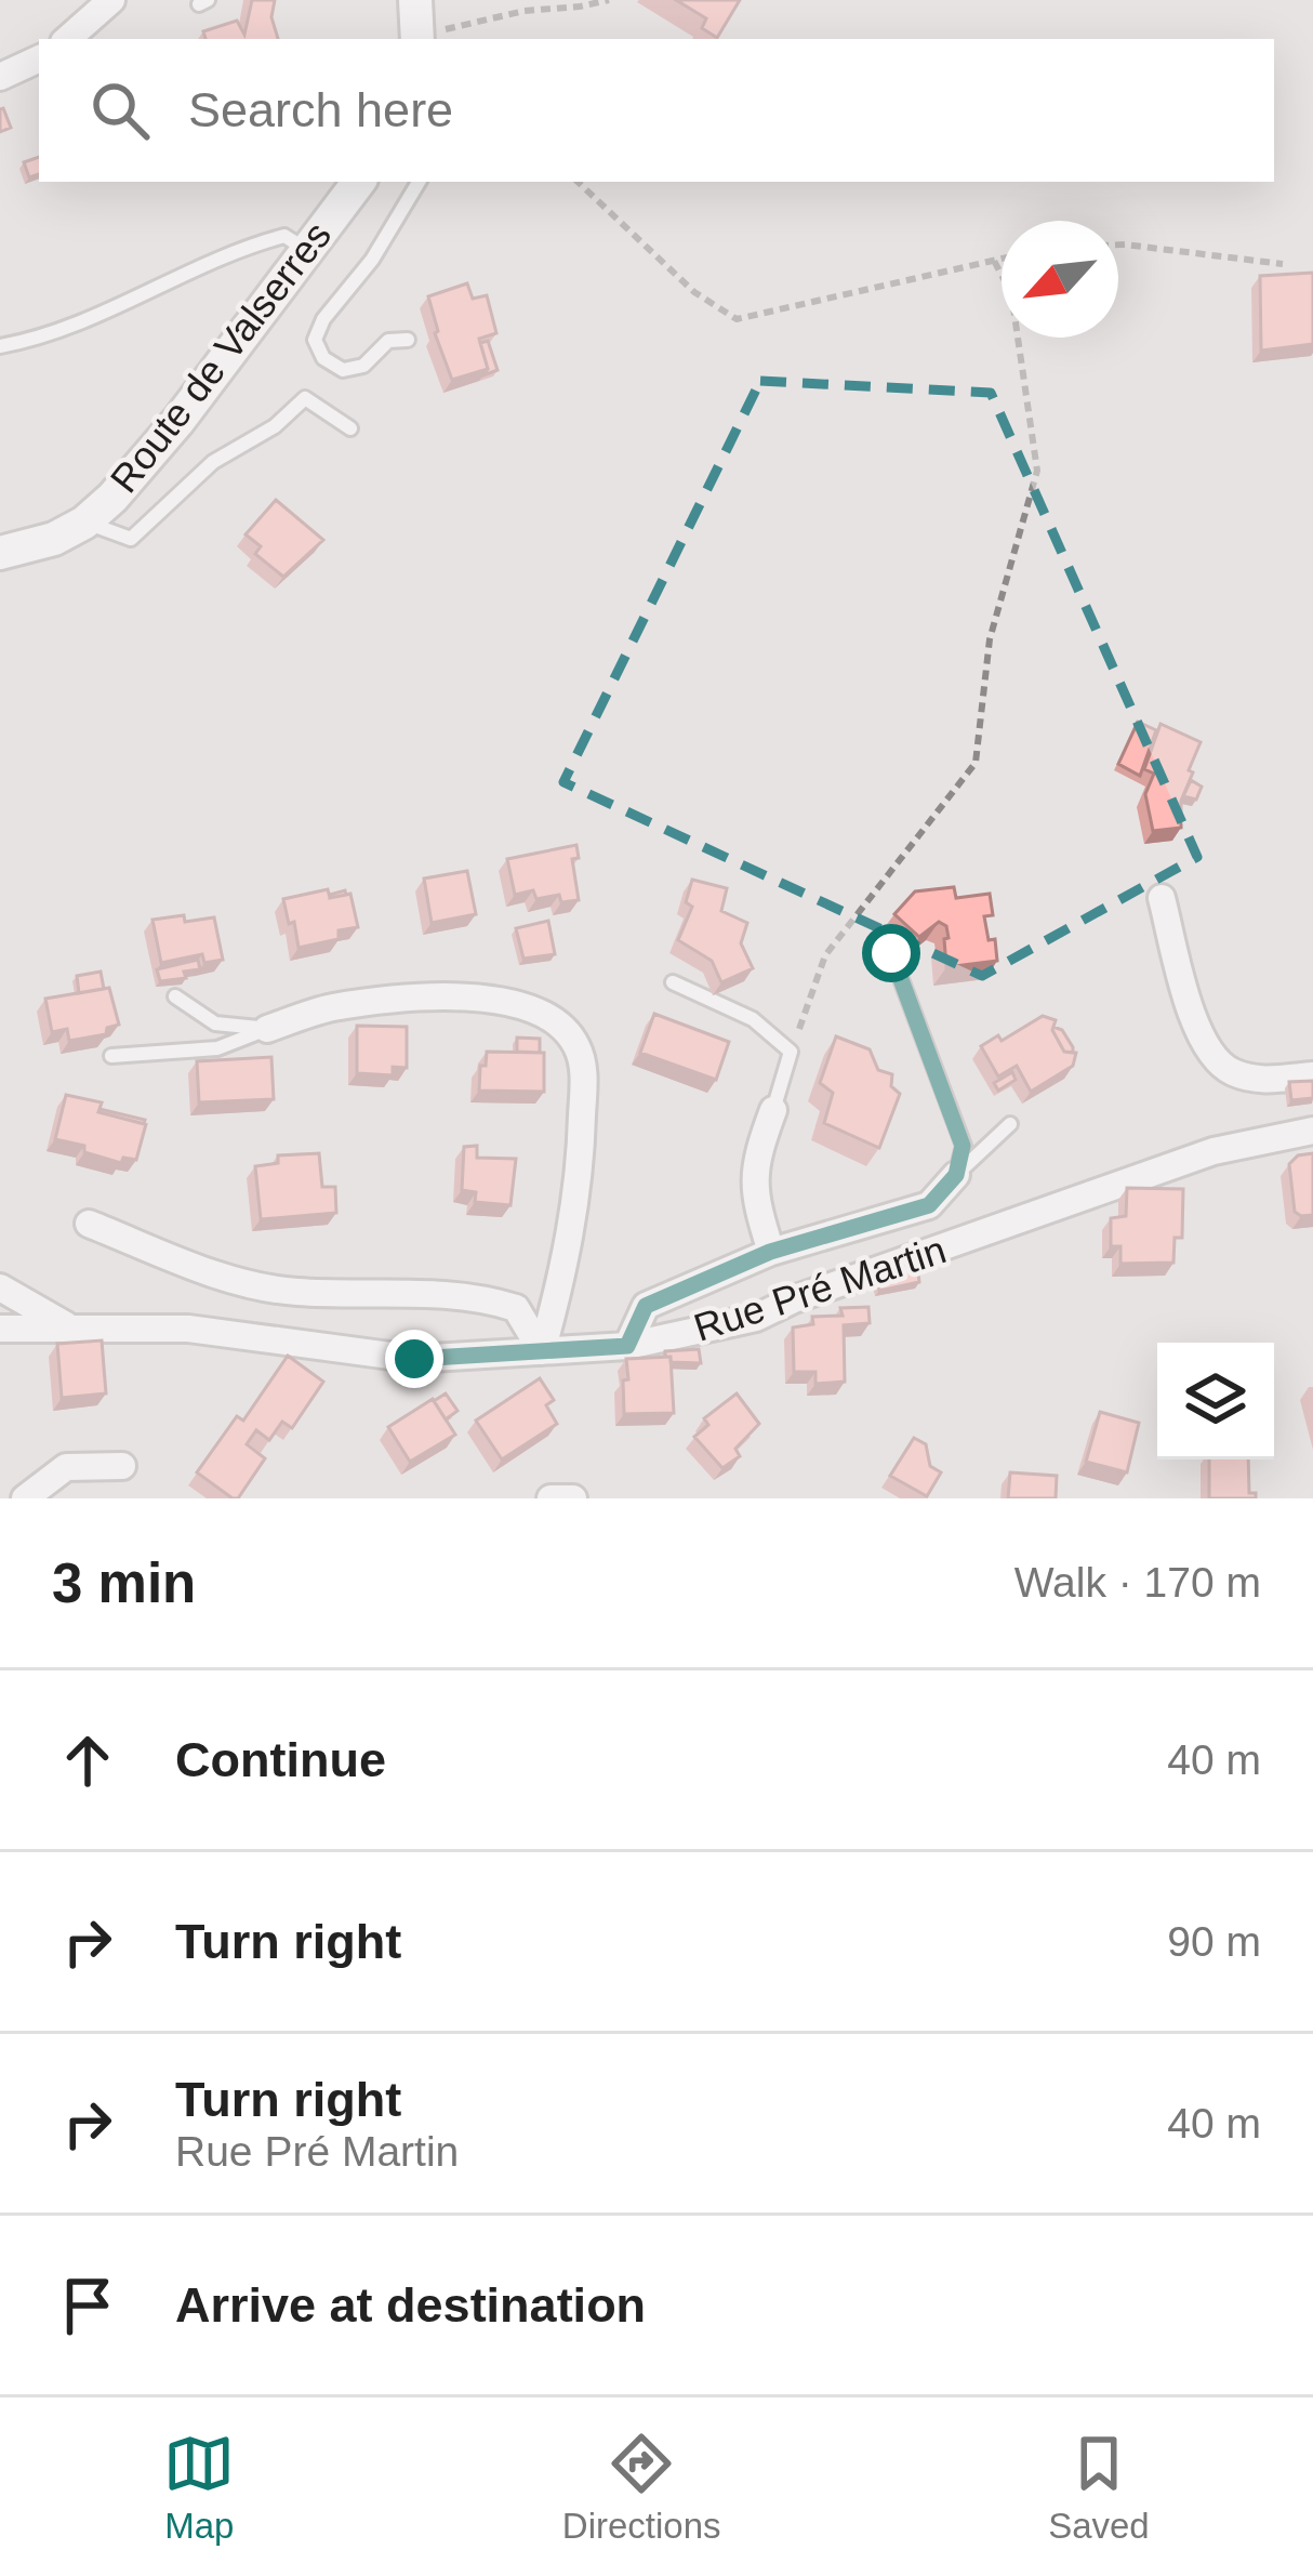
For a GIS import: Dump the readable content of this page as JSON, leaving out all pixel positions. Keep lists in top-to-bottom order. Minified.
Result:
{"streets":{"street":["Route de Valserres","Rue Pré Martin"]},"north":"bottom left","page":{"search":"Search here","heading":["3 min","Walk · 170 m"],"list":[["Continue","40 m"],["Turn right","90 m"],["Turn right","Rue Pré Martin","40 m"],"Arrive at destination"],"nav":["Map","Directions","Saved"]}}
